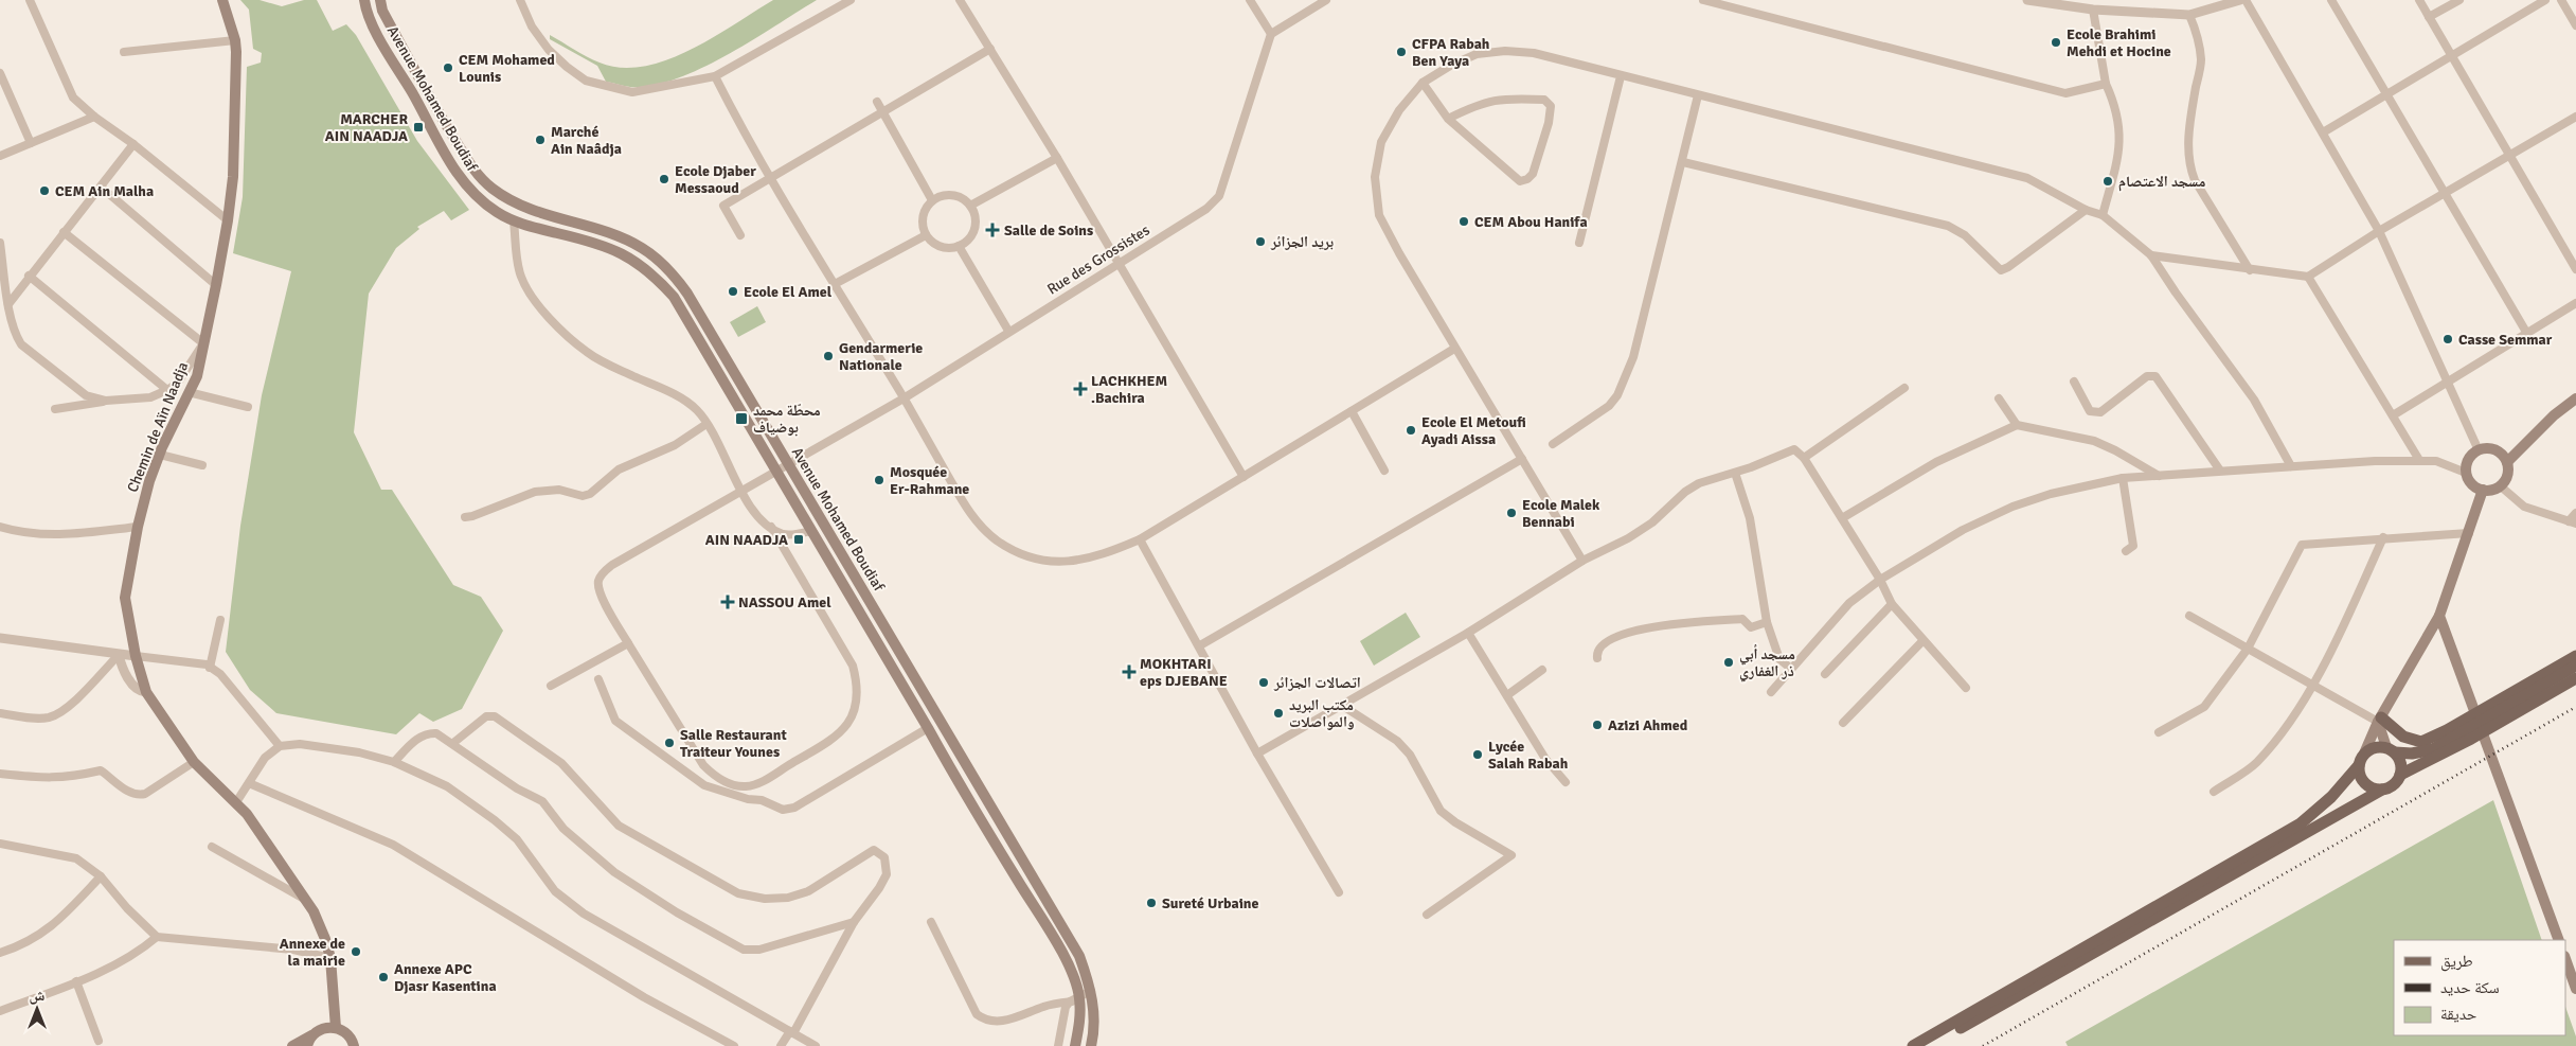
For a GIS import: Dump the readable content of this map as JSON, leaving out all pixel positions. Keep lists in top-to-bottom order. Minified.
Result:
{"streets":{"main road":["Avenue Mohamed Boudiaf","Chemin de Aïn Naadja"],"street":["Rue des Grossistes"]},"crossings":[["Avenue Mohamed Boudiaf","Rue des Grossistes"]],"places":{"other":["Ecole Brahimi Mehdi et Hocine","CFPA Rabah Ben Yaya","CEM Mohamed Lounis","Marché Ain Naâdja","Ecole Djaber Messaoud","مسجد الاعتصام","CEM Ain Malha","CEM Abou Hanifa","بريد الجزائر","Ecole El Amel","Casse Semmar","Gendarmerie Nationale","Ecole El Metoufi Ayadi Aissa","Mosquée Er-Rahmane","Ecole Malek Bennabi","مسجد أبي ذر الغفاري","اتصالات الجزائر","مكتب البريد والمواصلات","Azizi Ahmed","Salle Restaurant Traiteur Younes","Lycée Salah Rabah","Sureté Urbaine","Annexe de la mairie","Annexe APC Djasr Kasentina"],"transit":["MARCHER AIN NAADJA","محطّة محمد بوضياف","AIN NAADJA"],"health":["Salle de Soins","LACHKHEM .Bachira","NASSOU Amel","MOKHTARI eps DJEBANE"]},"legend":["طريق","سكة حديد","حديقة"],"north":"top"}
